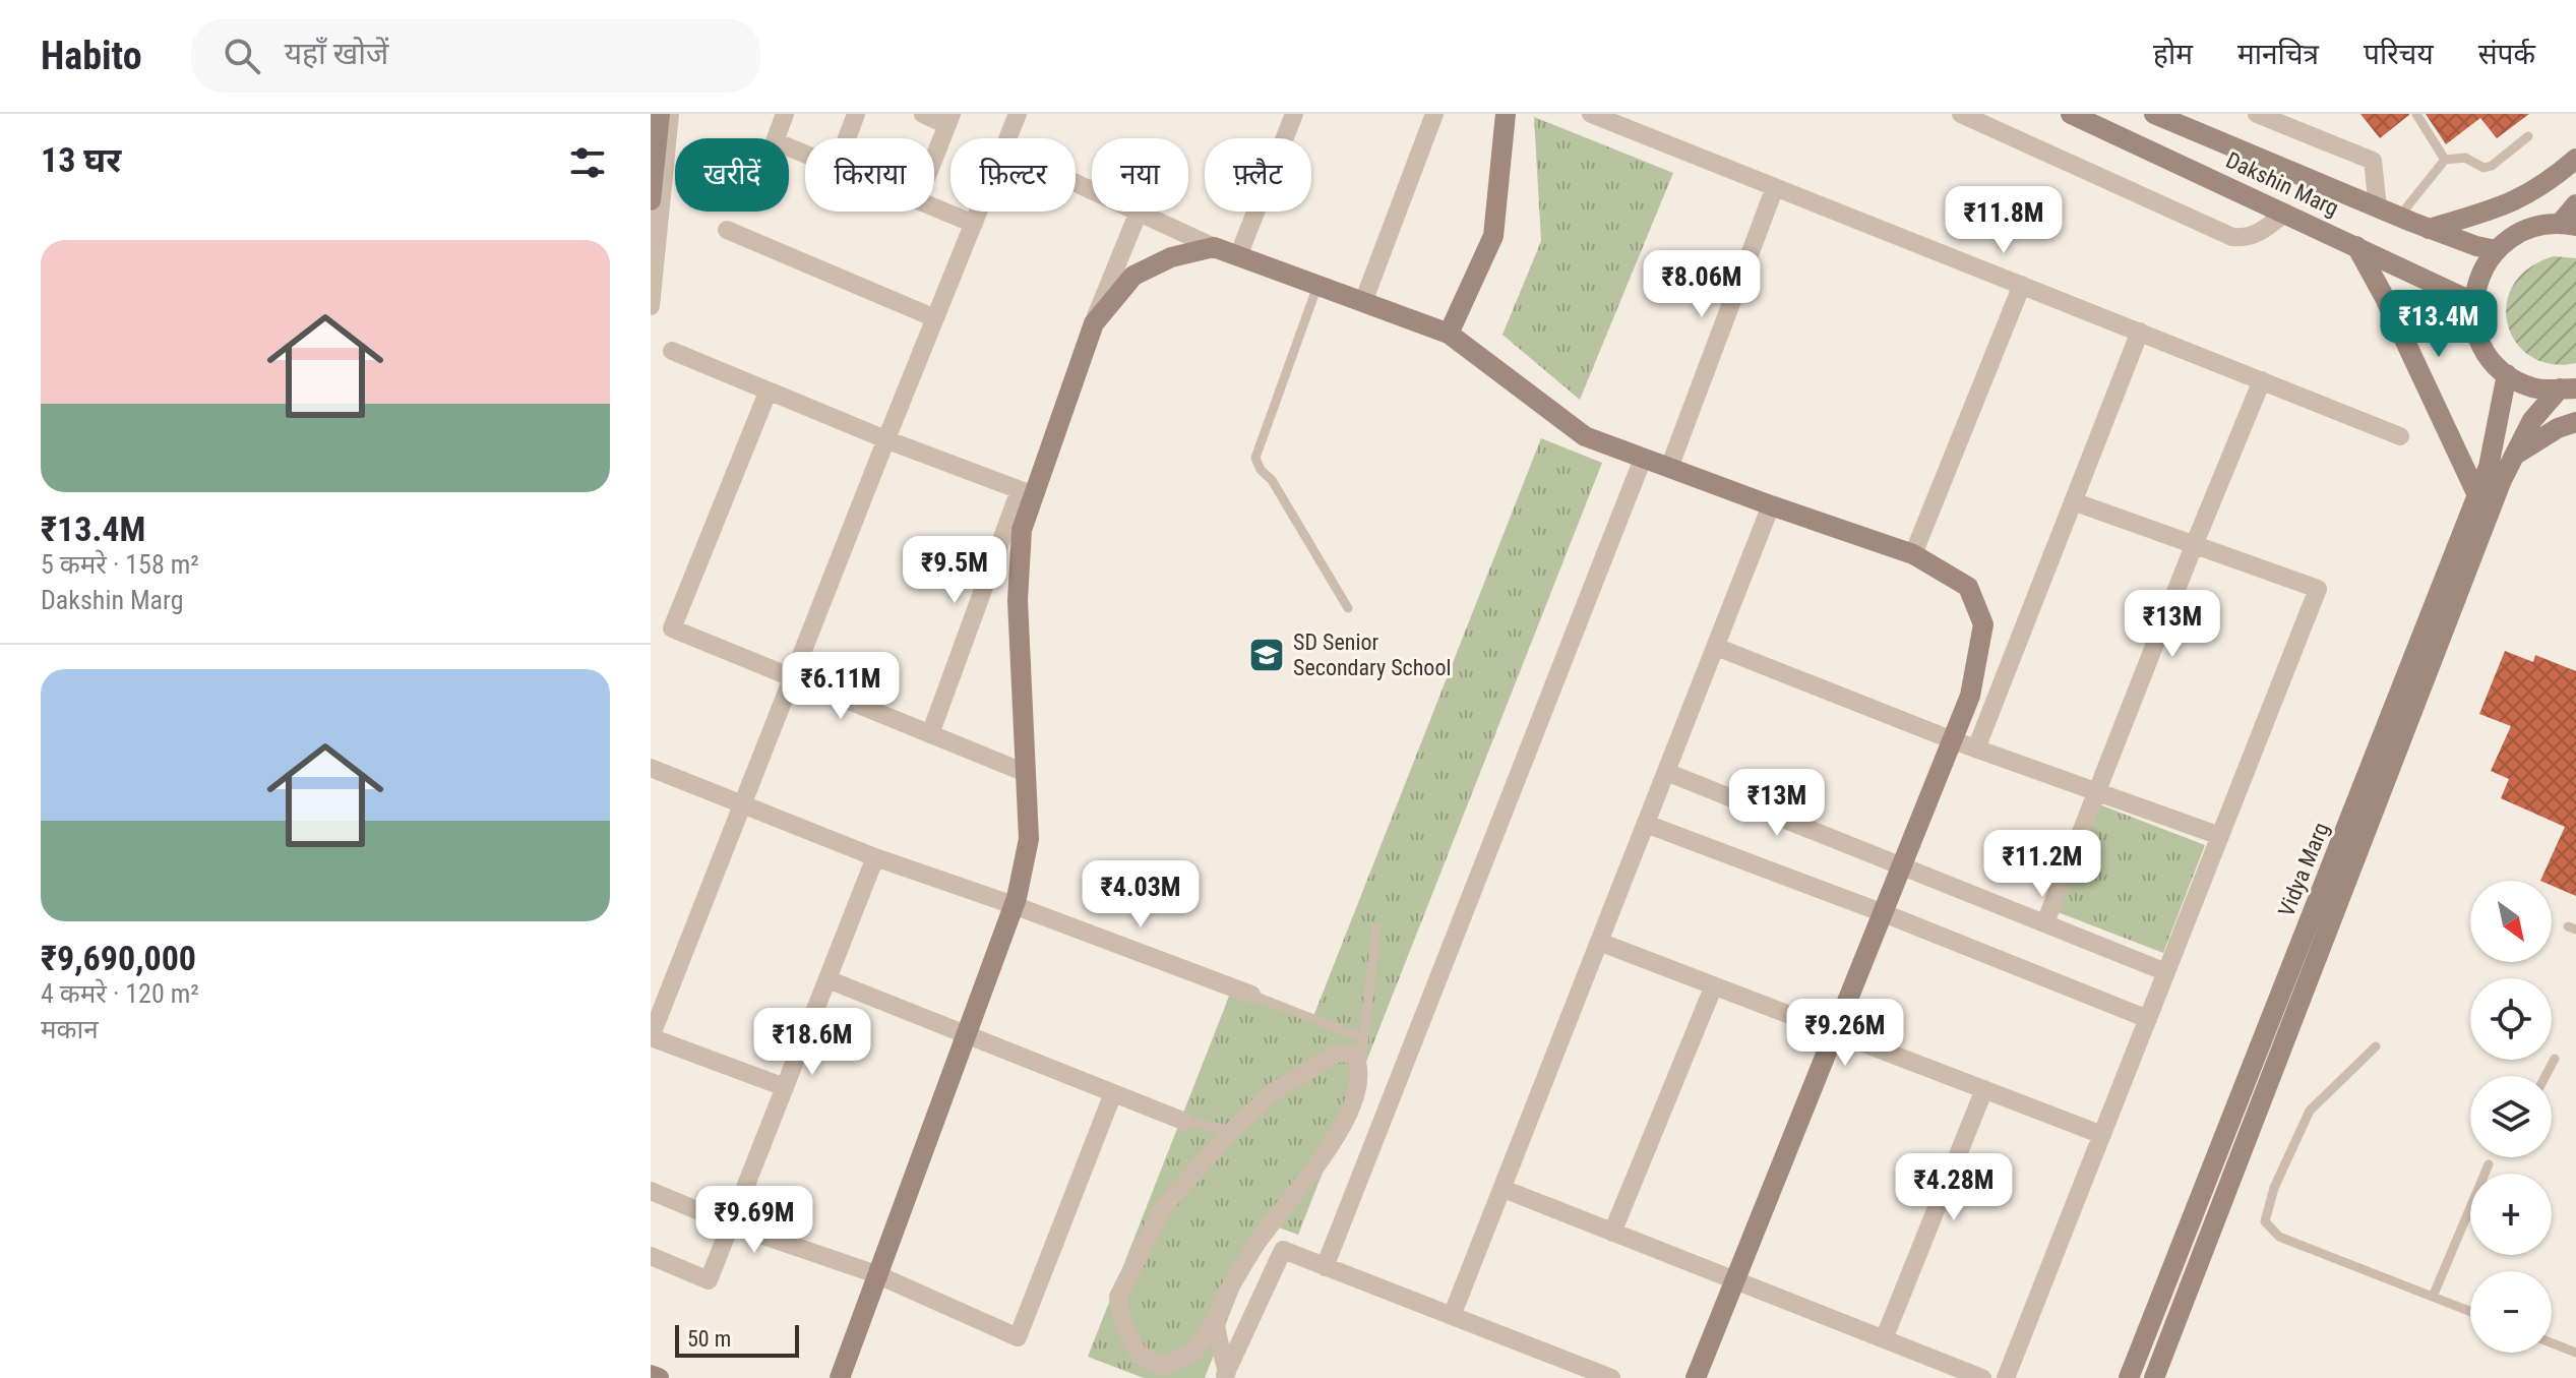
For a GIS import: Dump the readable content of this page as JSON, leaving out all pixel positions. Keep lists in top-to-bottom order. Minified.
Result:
{"streets":{"main road":["Dakshin Marg","Vidya Marg"]},"places":{"school or university":["SD Senior Secondary School"]},"scale_bar":"50 m","north":"bottom right","page":{"header":"Habito","search":"यहाँ खोजें","nav":["होम","मानचित्र","परिचय","संपर्क"],"heading":"13 घर","chip":["खरीदें","किराया","फ़िल्टर","नया","फ़्लैट"],"price":["₹11.8M","₹8.06M","₹13.4M","₹9.5M","₹13M","₹6.11M","₹13M","₹11.2M","₹4.03M","₹9.26M","₹18.6M","₹4.28M","₹9.69M"],"list":[{"name":"₹13.4M","note":"5 कमरे · 158 m² · Dakshin Marg"},{"name":"₹9,690,000","note":"4 कमरे · 120 m² · मकान"}],"map_buttons":["+","−"],"scale":"50 m"}}
